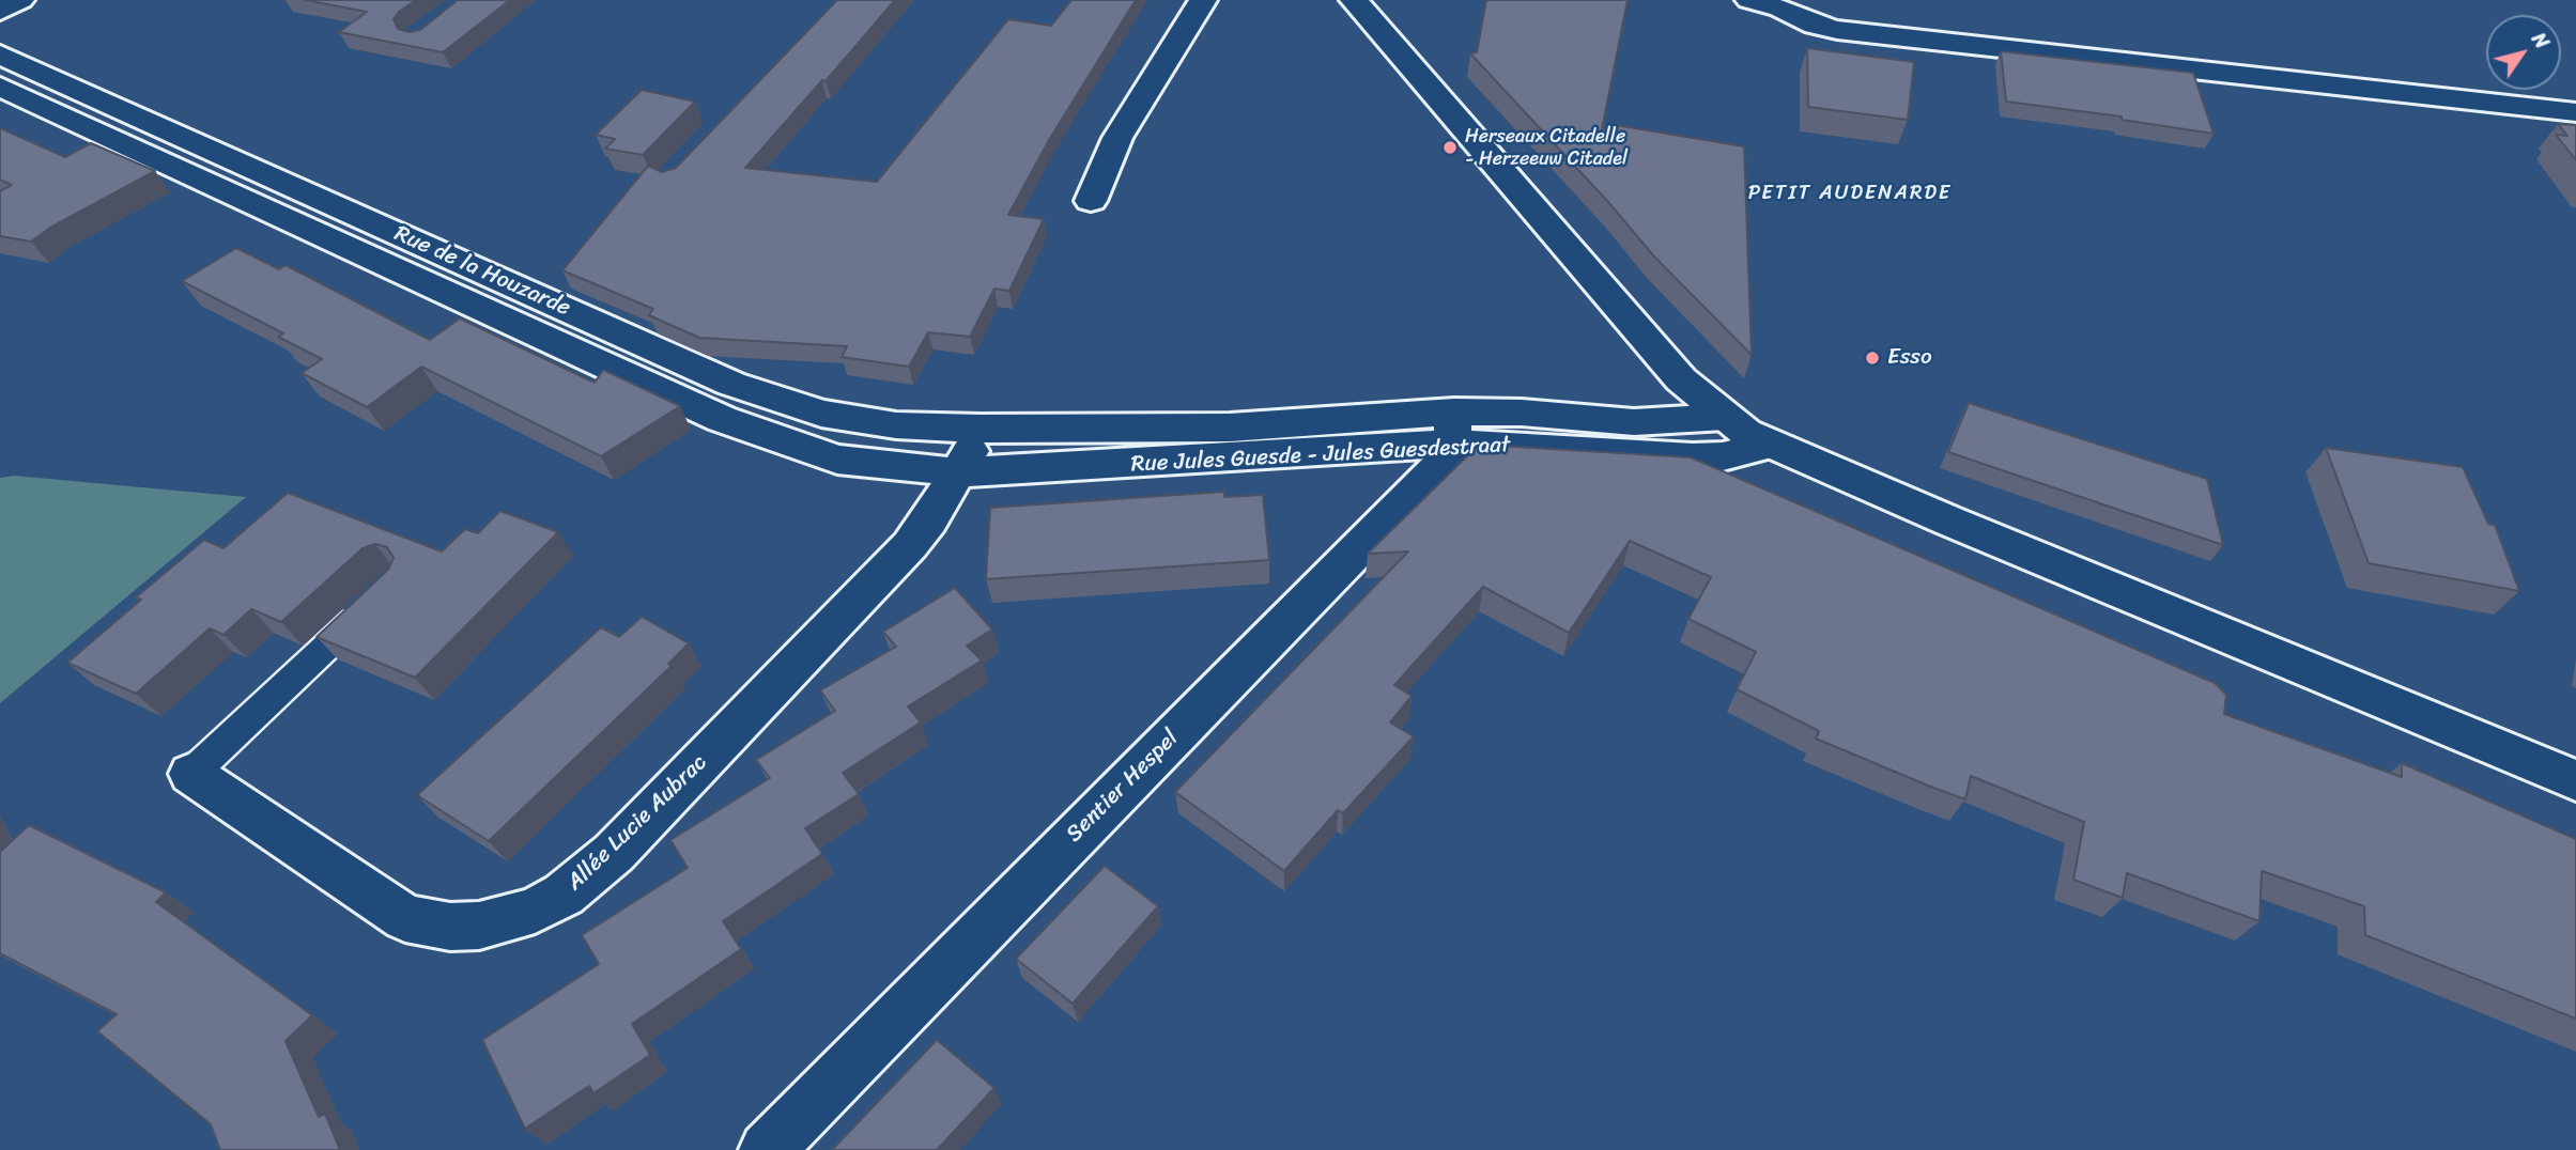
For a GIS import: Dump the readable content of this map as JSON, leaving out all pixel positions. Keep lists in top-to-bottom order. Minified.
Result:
{"streets":{"street":["Rue de la Houzarde","Rue Jules Guesde - Jules Guesdestraat","Sentier Hespel","Allée Lucie Aubrac"]},"crossings":[["Rue de la Houzarde","Rue Jules Guesde - Jules Guesdestraat"],["Rue de la Houzarde","Allée Lucie Aubrac"],["Rue Jules Guesde - Jules Guesdestraat","Sentier Hespel"],["Rue Jules Guesde - Jules Guesdestraat","Allée Lucie Aubrac"]],"districts":["PETIT AUDENARDE"],"places":["Herseaux Citadelle - Herzeeuw Citadel","Esso"],"north":"top right"}
